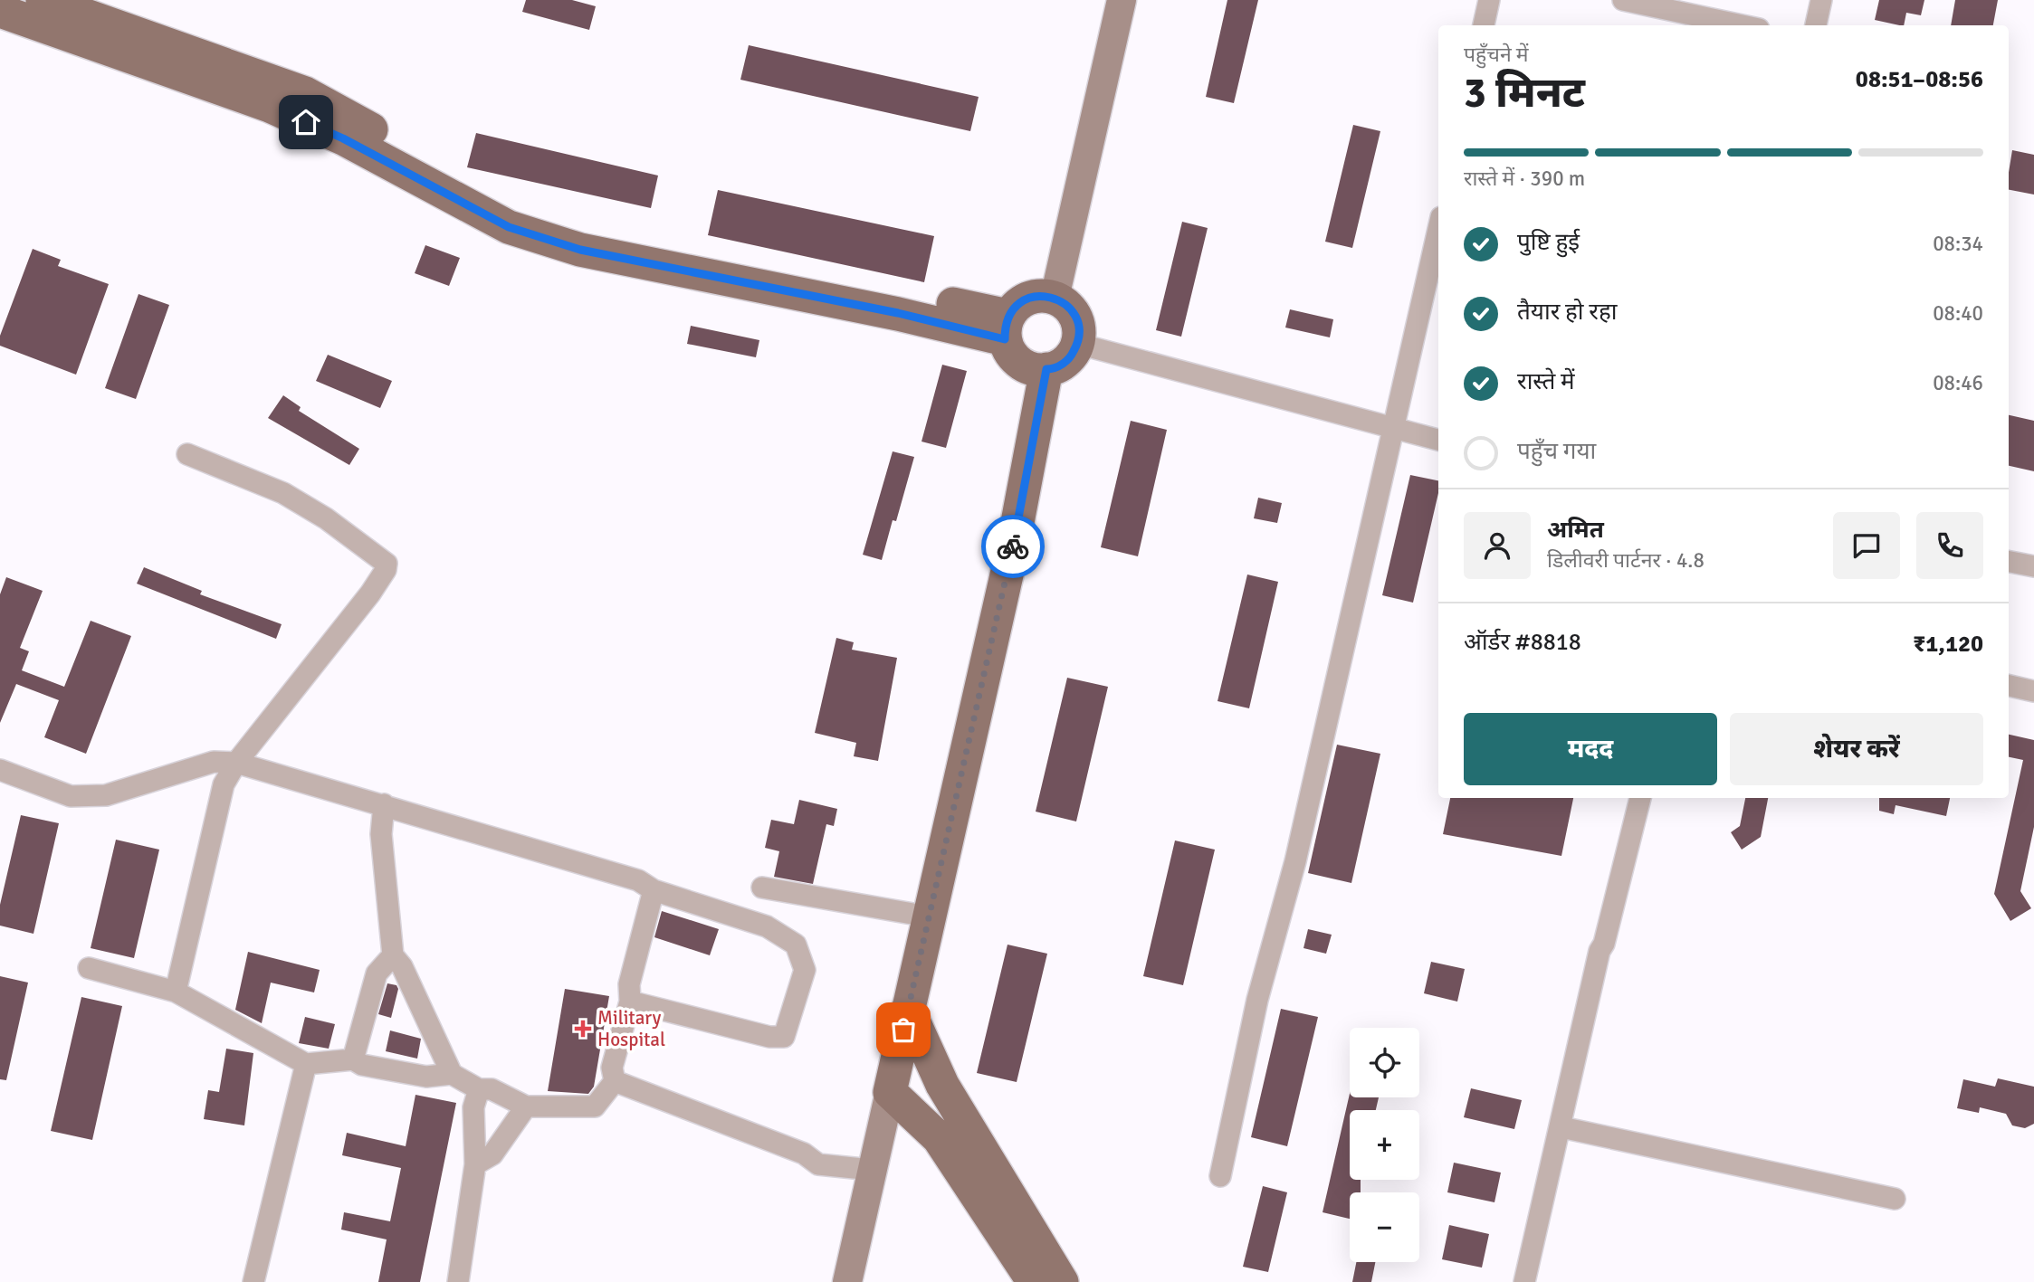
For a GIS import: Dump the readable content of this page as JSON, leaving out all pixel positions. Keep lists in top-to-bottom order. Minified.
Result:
{"places":{"health":["Military Hospital"]},"page":{"heading":["3 मिनट","पहुँचने में","08:51–08:56"],"panel":["अमित","डिलीवरी पार्टनर · 4.8","ऑर्डर #8818","₹1,120"],"bar":"रास्ते में · 390 m","list":[["पुष्टि हुई","08:34"],["तैयार हो रहा","08:40"],["रास्ते में","08:46"],"पहुँच गया"],"buttons":["मदद","शेयर करें"],"map_buttons":["+","−"]}}
